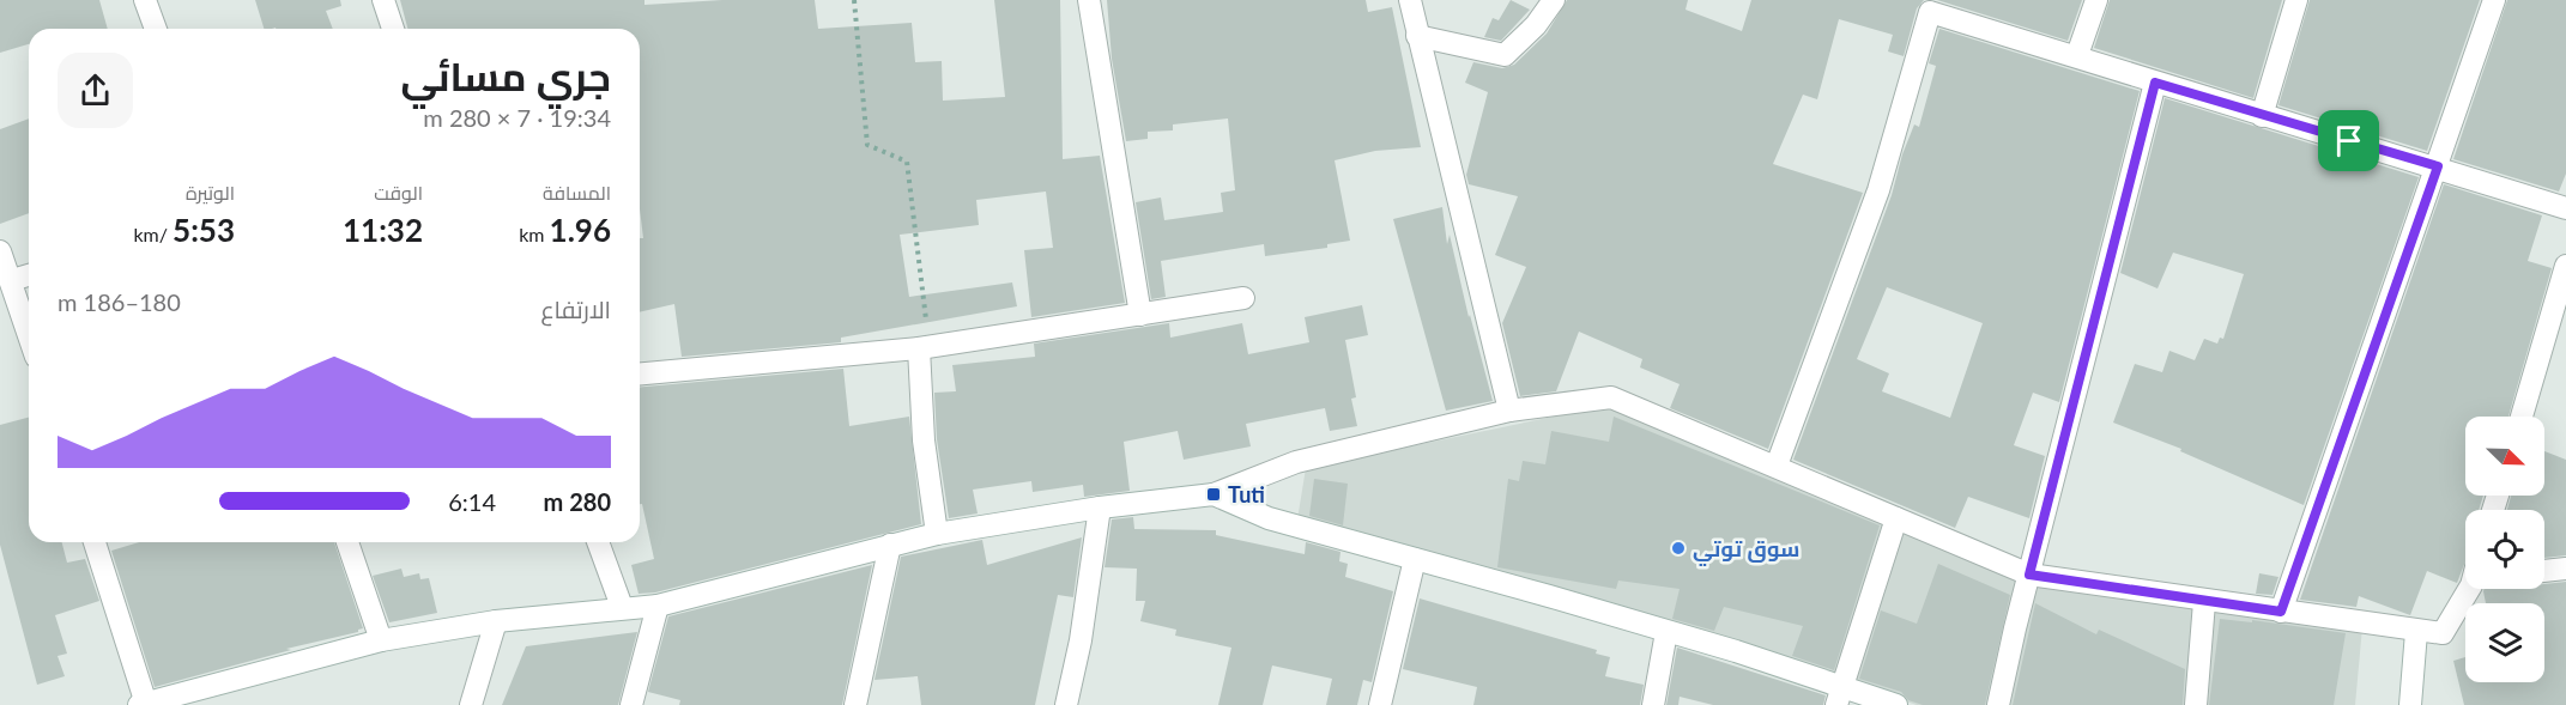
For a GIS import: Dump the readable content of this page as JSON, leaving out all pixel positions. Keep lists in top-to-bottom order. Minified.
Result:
{"places":{"transit":["Tuti"],"other":["سوق توتي"]},"north":"bottom right","page":{"heading":["جري مسائي","19:34 · 7 × 280 m"],"stats":[["المسافة","1.96 km"],["الوقت","11:32"],["الوتيرة","5:53 /km"]],"chart":["الارتفاع","180–186 m"],"list":[{"name":"280 m","note":"6:14"}]}}
